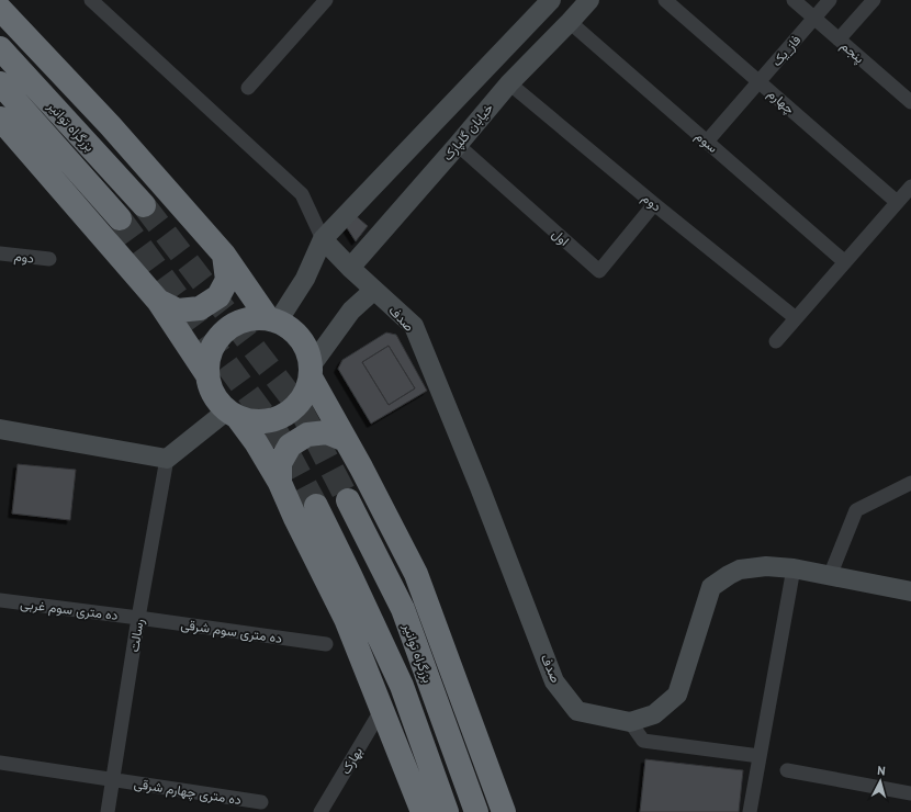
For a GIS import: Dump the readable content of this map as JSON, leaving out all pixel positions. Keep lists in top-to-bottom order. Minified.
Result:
{"streets":{"highway":["بزرگراه توانیر"],"main road":["خیابان گلپارک","صدف"],"street":["فاز_یک","پنجم","چهارم","سوم","دوم","اول","ده متری سوم غربی","ده متری سوم شرقی","رسالت","بهارک","ده متری چهارم شرقی"]},"crossings":[["فاز_یک","پنجم"],["فاز_یک","چهارم"],["فاز_یک","سوم"],["خیابان گلپارک","سوم"],["خیابان گلپارک","دوم"],["خیابان گلپارک","اول"],["خیابان گلپارک","صدف"],["دوم","اول"],["ده متری سوم غربی","ده متری سوم شرقی"],["ده متری سوم غربی","رسالت"],["ده متری سوم شرقی","رسالت"],["رسالت","ده متری چهارم شرقی"]],"north":"top"}
